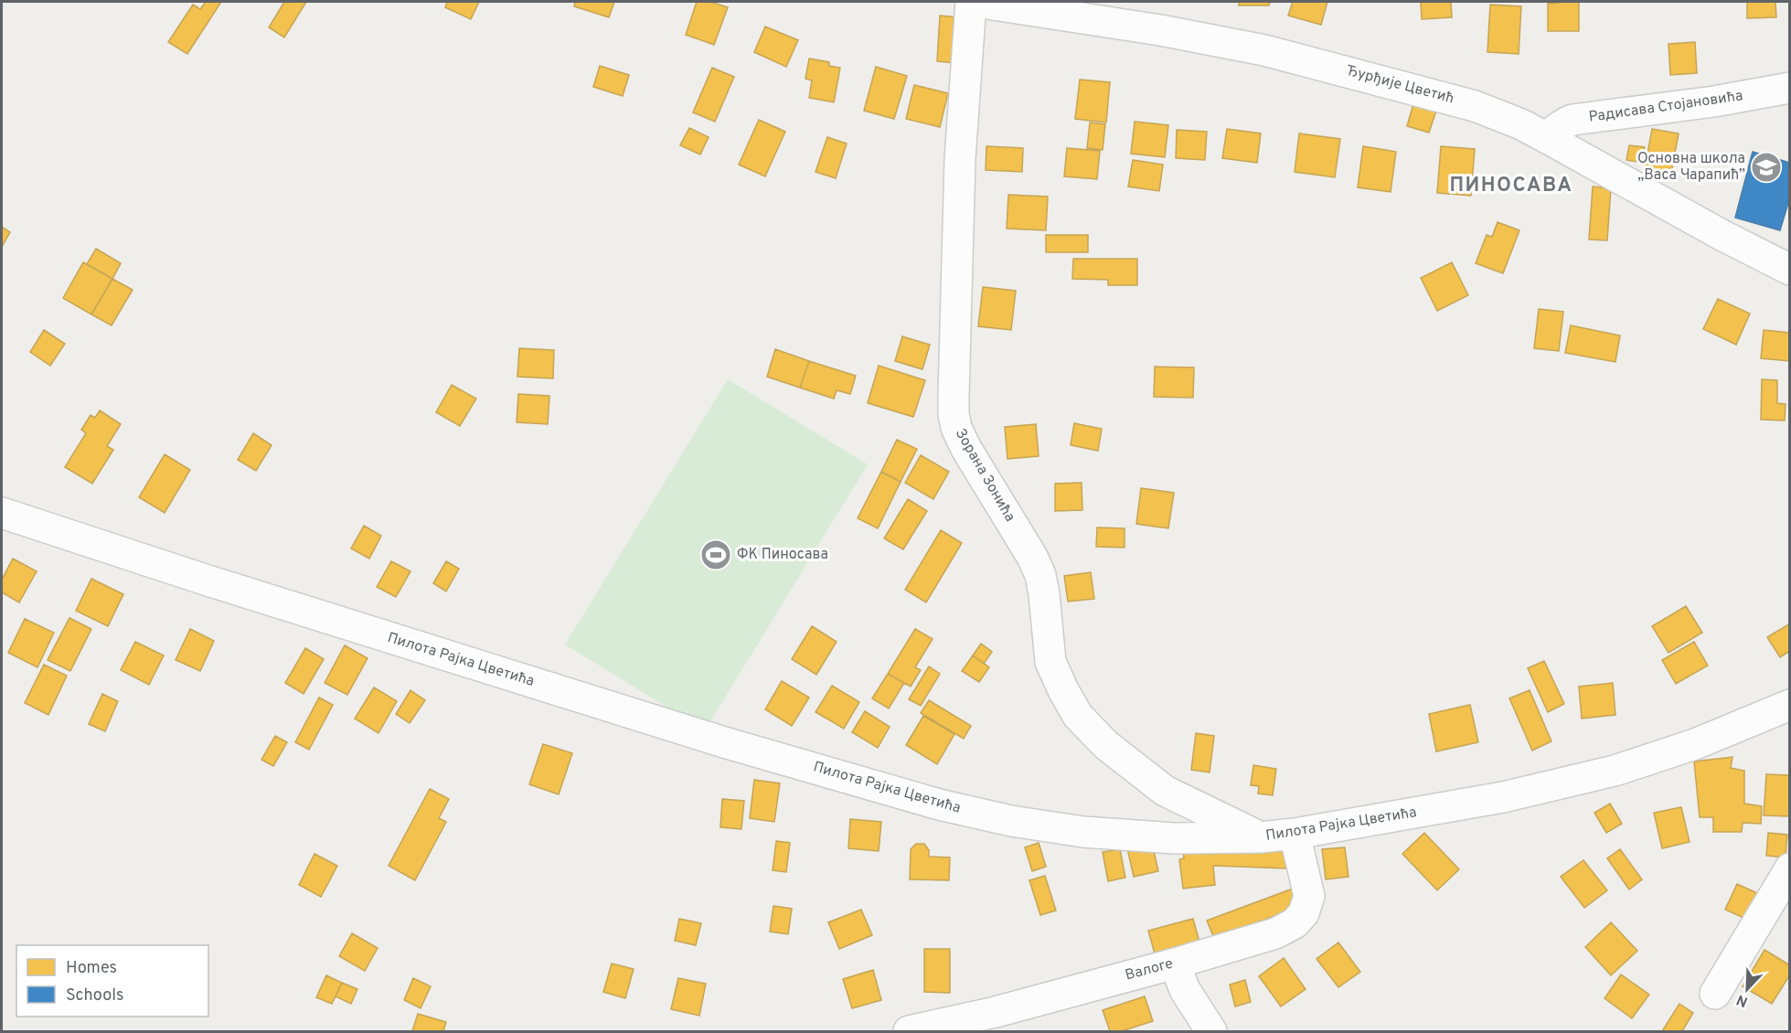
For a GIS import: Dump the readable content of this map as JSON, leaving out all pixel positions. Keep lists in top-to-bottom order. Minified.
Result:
{"streets":{"street":["Ђурђије Цветић","Радисава Стојановића","Зорана Зонића","Пилота Рајка Цветића","Валоге"]},"crossings":[["Ђурђије Цветић","Радисава Стојановића"],["Зорана Зонића","Пилота Рајка Цветића"],["Пилота Рајка Цветића","Валоге"]],"districts":["ПИНОСАВА"],"places":{"school or university":["Основна школа „Васа Чарапић”"],"sports":["ФК Пиносава"]},"legend":["Homes","Schools"],"north":"bottom left"}
